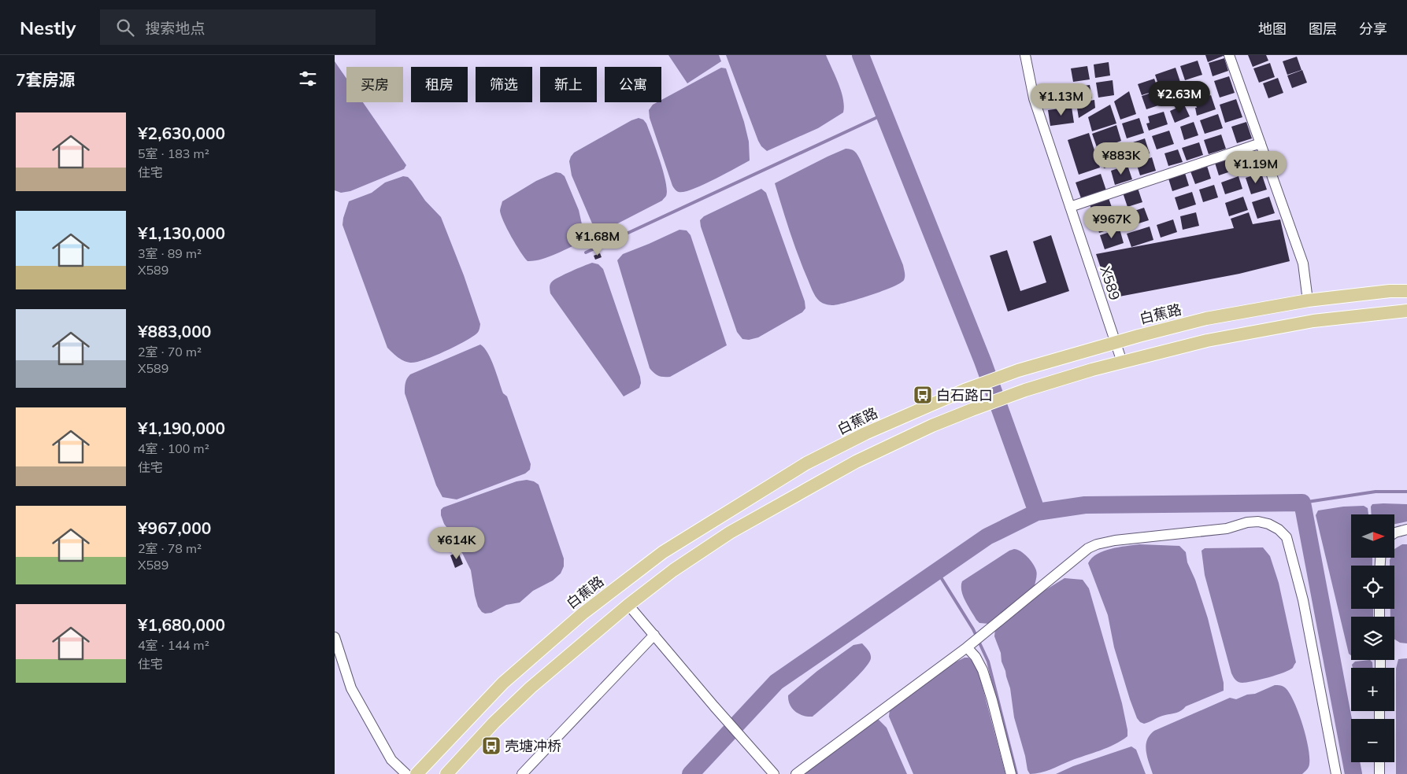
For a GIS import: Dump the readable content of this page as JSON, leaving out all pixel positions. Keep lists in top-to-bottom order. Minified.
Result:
{"streets":{"main road":["白蕉路"],"street":["X589"]},"crossings":[["X589","白蕉路"]],"places":{"bus stop":["白石路口","壳塘冲桥"]},"north":"right","page":{"header":"Nestly","search":"搜索地点","nav":["地图","图层","分享"],"heading":"7套房源","chip":["买房","租房","筛选","新上","公寓"],"price":["¥2.63M","¥1.13M","¥883K","¥1.19M","¥967K","¥1.68M","¥614K"],"list":[{"name":"¥2,630,000","note":"5室 · 183 m² · 住宅"},{"name":"¥1,130,000","note":"3室 · 89 m² · X589"},{"name":"¥883,000","note":"2室 · 70 m² · X589"},{"name":"¥1,190,000","note":"4室 · 100 m² · 住宅"},{"name":"¥967,000","note":"2室 · 78 m² · X589"},{"name":"¥1,680,000","note":"4室 · 144 m² · 住宅"}],"map_buttons":["+","−"]}}
